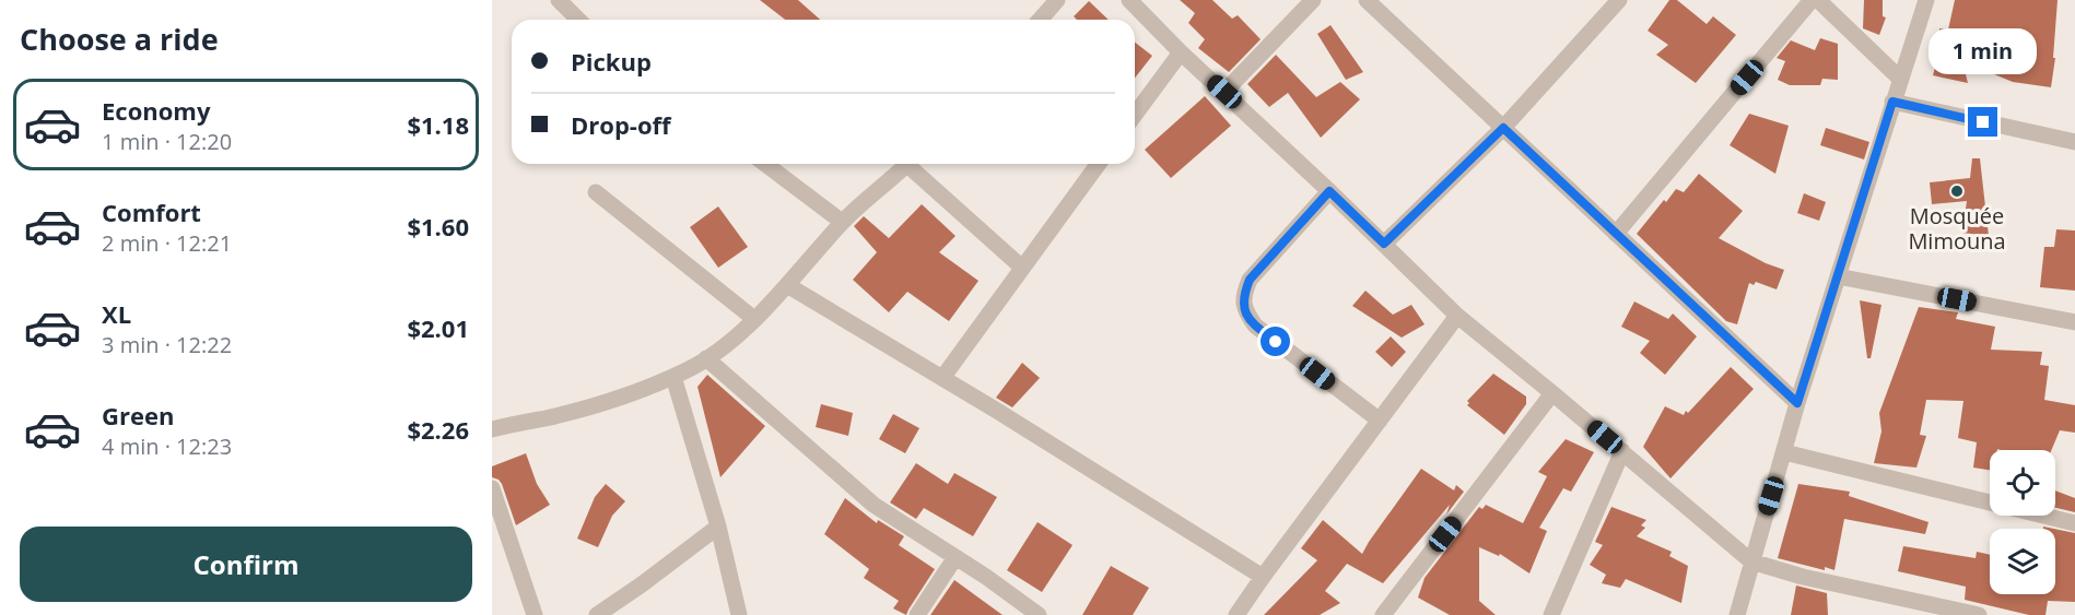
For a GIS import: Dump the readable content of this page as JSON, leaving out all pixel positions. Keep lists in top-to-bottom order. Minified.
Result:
{"places":["Mosquée Mimouna"],"page":{"heading":"Choose a ride","banner":["Pickup","Drop-off"],"bubble":"1 min","list":[{"name":"Economy","note":"1 min · 12:20","value":"$1.18"},{"name":"Comfort","note":"2 min · 12:21","value":"$1.60"},{"name":"XL","note":"3 min · 12:22","value":"$2.01"},{"name":"Green","note":"4 min · 12:23","value":"$2.26"}],"buttons":"Confirm"}}
